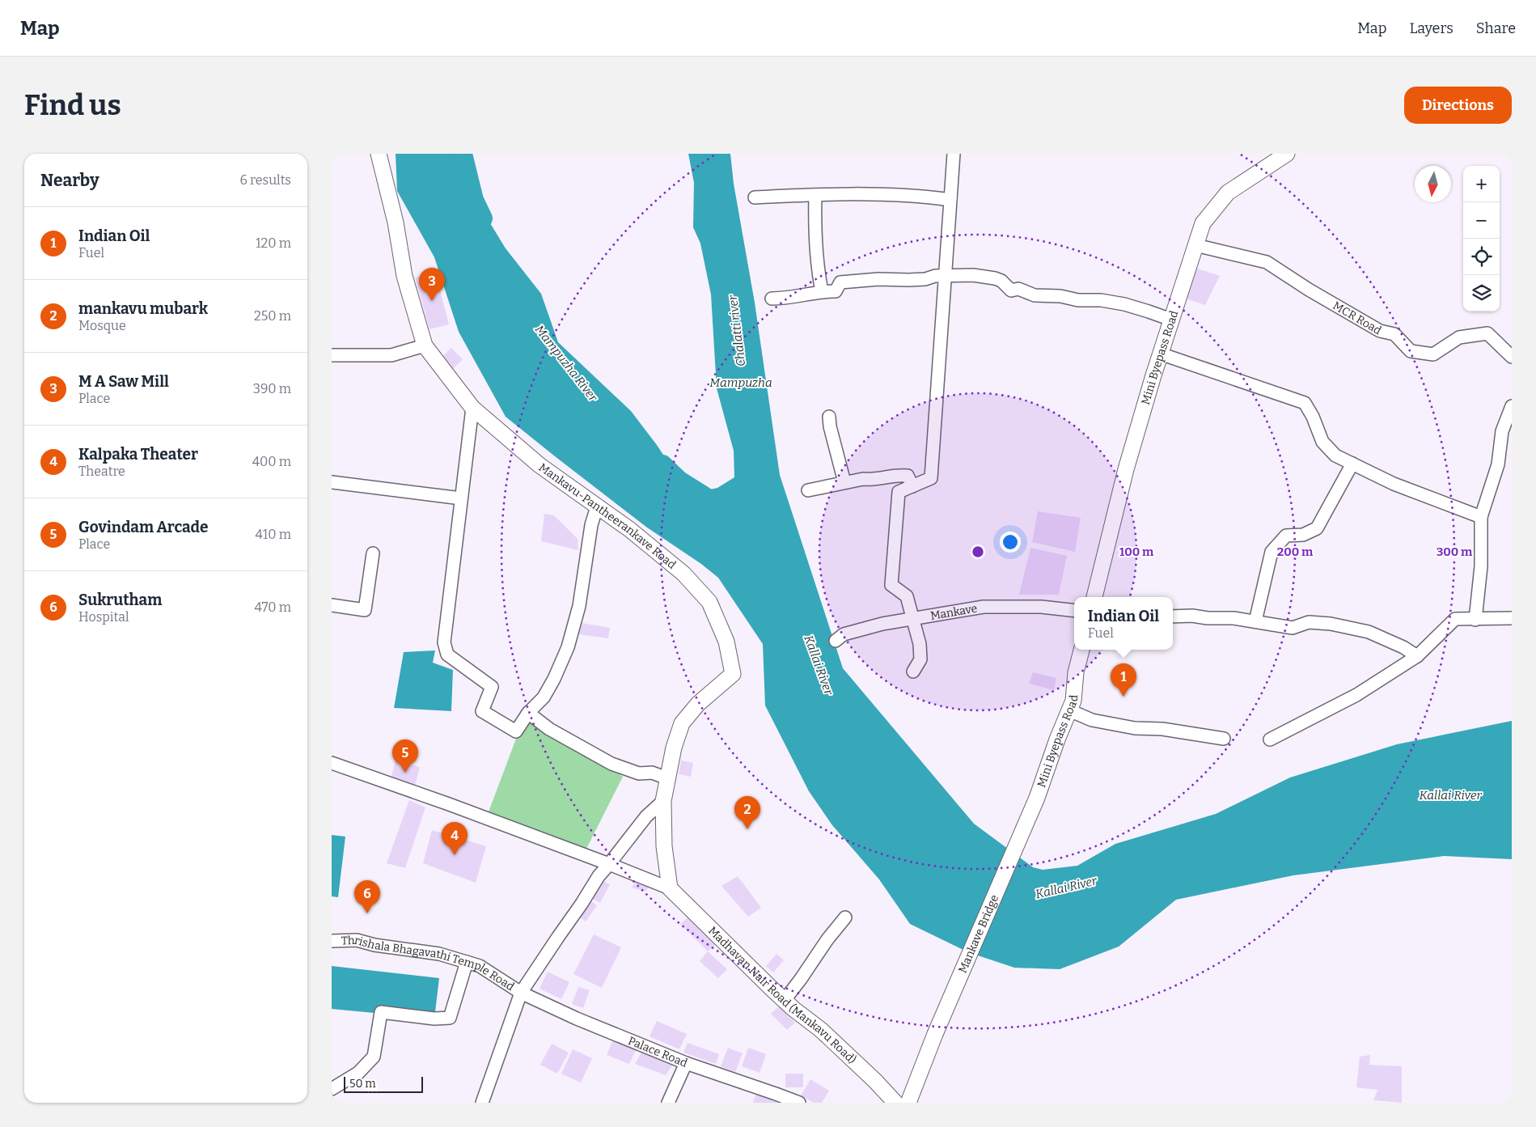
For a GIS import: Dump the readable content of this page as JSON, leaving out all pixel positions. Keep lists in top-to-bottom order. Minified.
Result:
{"streets":{"main road":["Mini Byepass Road","Mankavu-Pantheerankave Road","Mankave Bridge","Madhavan Nair Road (Mankavu Road)"],"street":["MCR Road","Mankave","Thrishala Bhagavathi Temple Road","Palace Road"]},"crossings":[["MCR Road","Mini Byepass Road"],["Mini Byepass Road","Mankave Bridge"],["Mankavu-Pantheerankave Road","Madhavan Nair Road (Mankavu Road)"],["Thrishala Bhagavathi Temple Road","Palace Road"]],"water":["Chalatti river","Mampuzha River","Mampuzha","Kallai River"],"scale_bar":"50 m","north":"bottom","page":{"header":"Map","nav":["Map","Layers","Share"],"buttons":"Directions","title":"Find us","heading":["Nearby","6 results"],"map_buttons":["+","−"],"list":[{"mark":"1","name":"Indian Oil","note":"Fuel","value":"120 m"},{"mark":"2","name":"mankavu mubark","note":"Mosque","value":"250 m"},{"mark":"3","name":"M A Saw Mill","note":"Place","value":"390 m"},{"mark":"4","name":"Kalpaka Theater","note":"Theatre","value":"400 m"},{"mark":"5","name":"Govindam Arcade","note":"Place","value":"410 m"},{"mark":"6","name":"Sukrutham","note":"Hospital","value":"470 m"}],"pins":["3","1","5","2","4","6"],"popup":["Indian Oil","Fuel"],"scale":"50 m"},"rings":["100 m","200 m","300 m"]}
